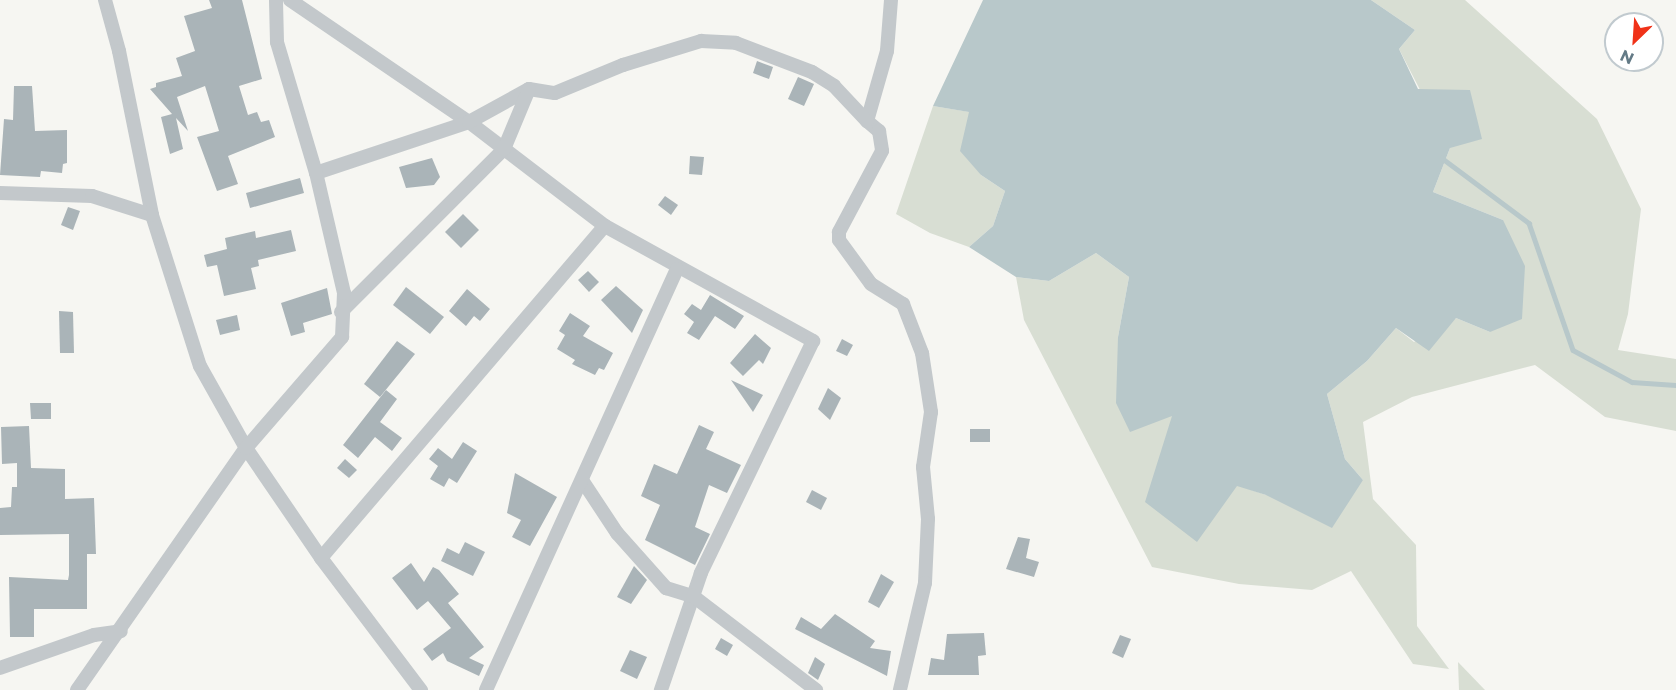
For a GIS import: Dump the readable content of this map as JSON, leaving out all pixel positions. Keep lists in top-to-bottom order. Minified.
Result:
{"north":"bottom left"}
